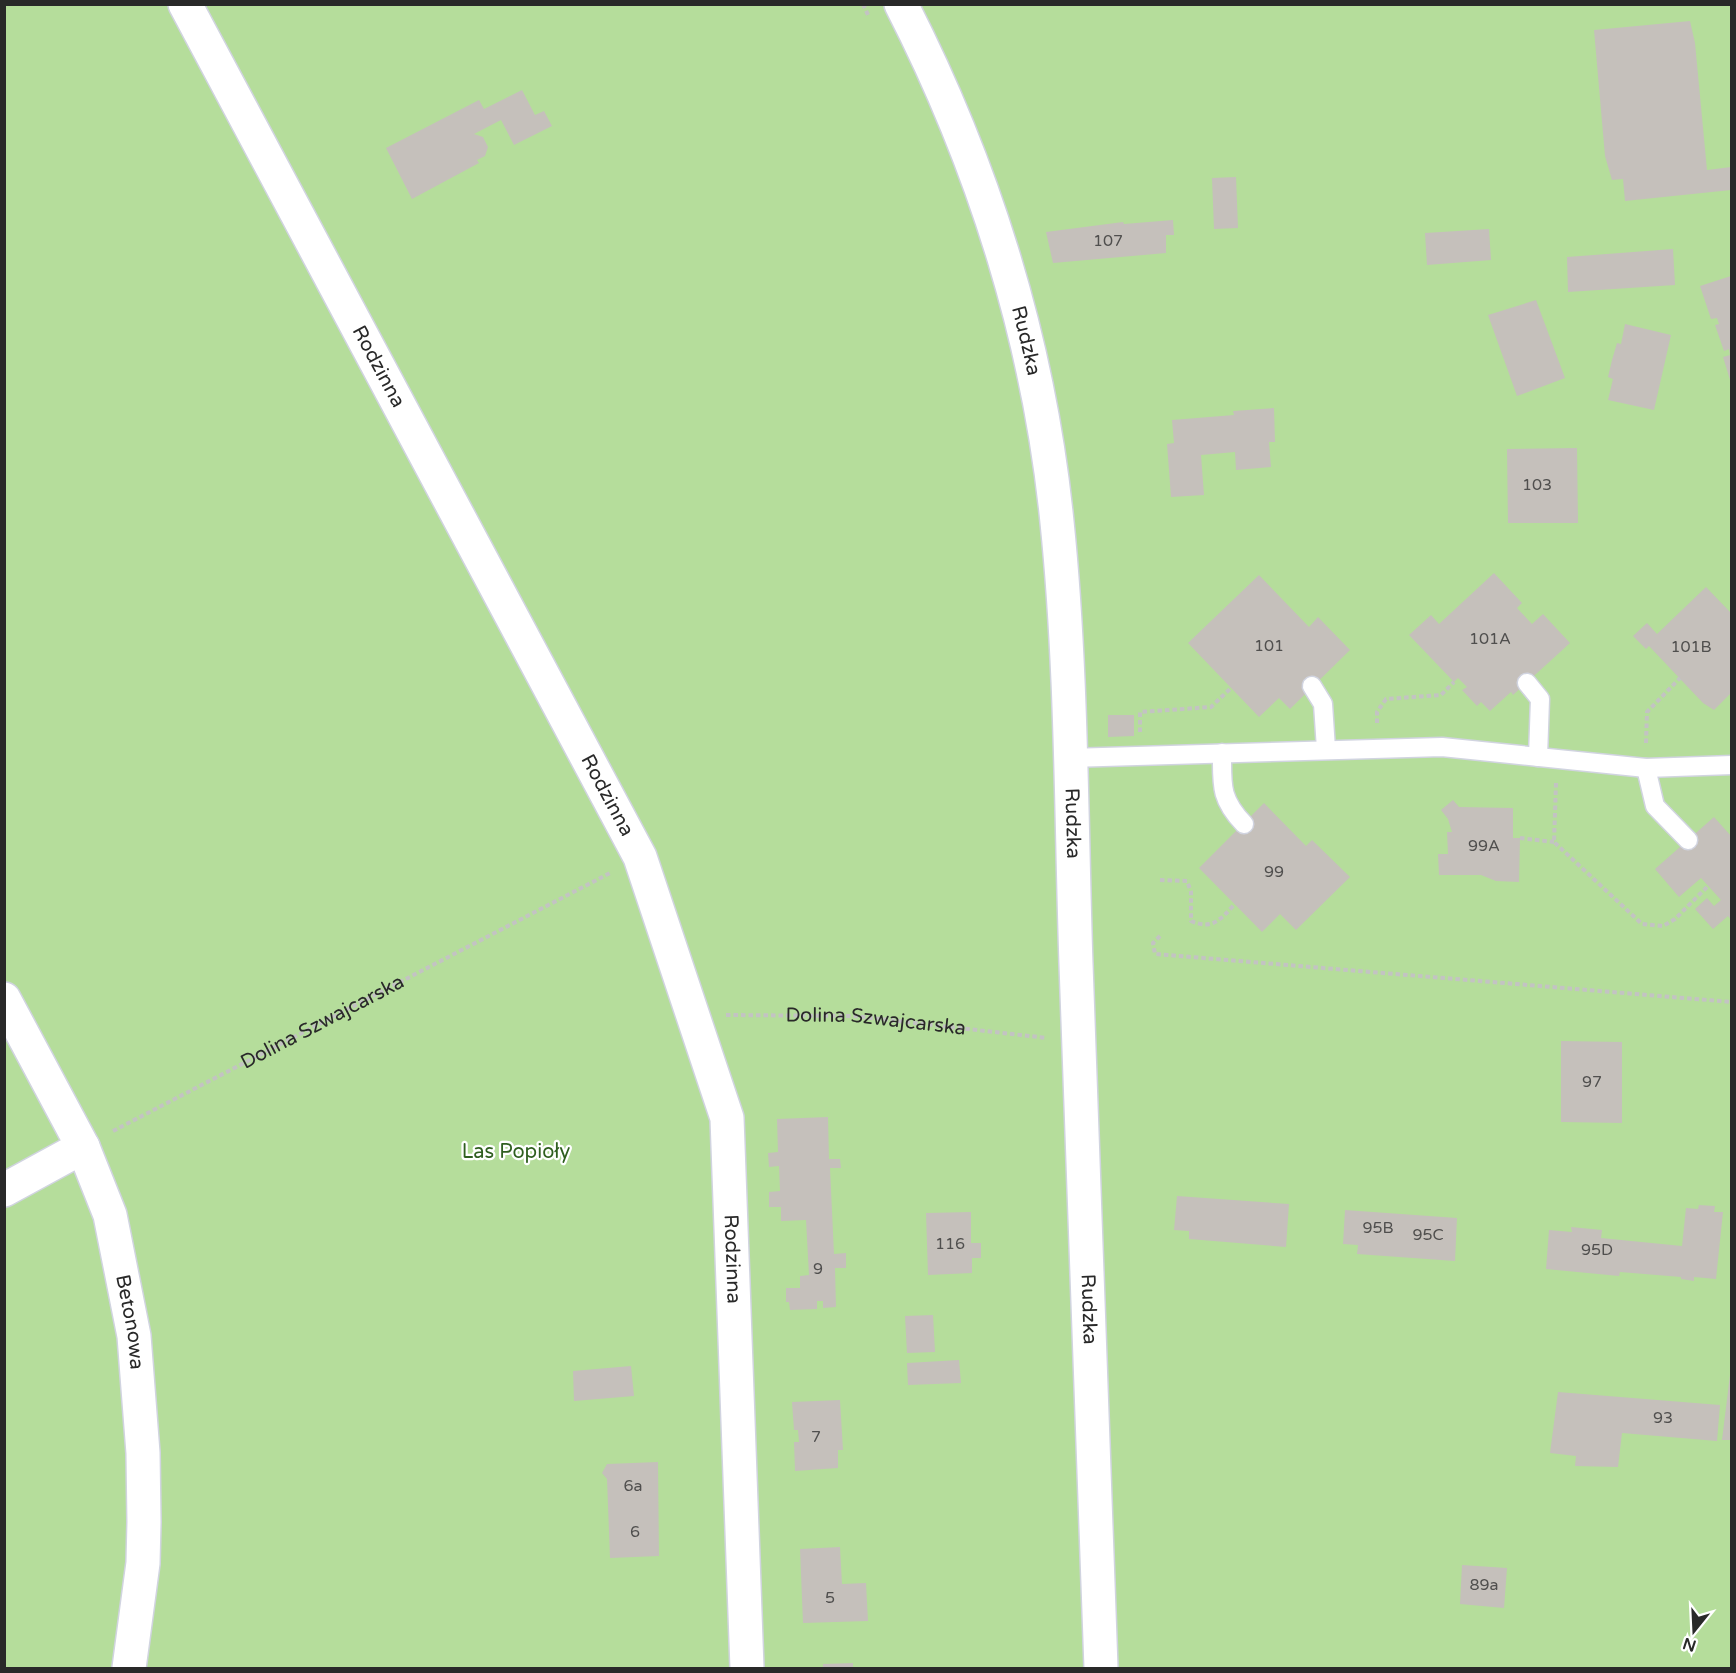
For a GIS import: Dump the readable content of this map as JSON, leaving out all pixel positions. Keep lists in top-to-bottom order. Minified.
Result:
{"streets":{"street":["Rudzka","Rodzinna","Betonowa"],"path":["Dolina Szwajcarska"]},"crossings":[["Rodzinna","Dolina Szwajcarska"],["Dolina Szwajcarska","Betonowa"]],"parks":["Las Popioły"],"house_numbers":["107","103","101A","101","101B","99A","99","97","95B","95C","116","95D","9","93","7","6a","6","89a","5"],"north":"bottom"}
